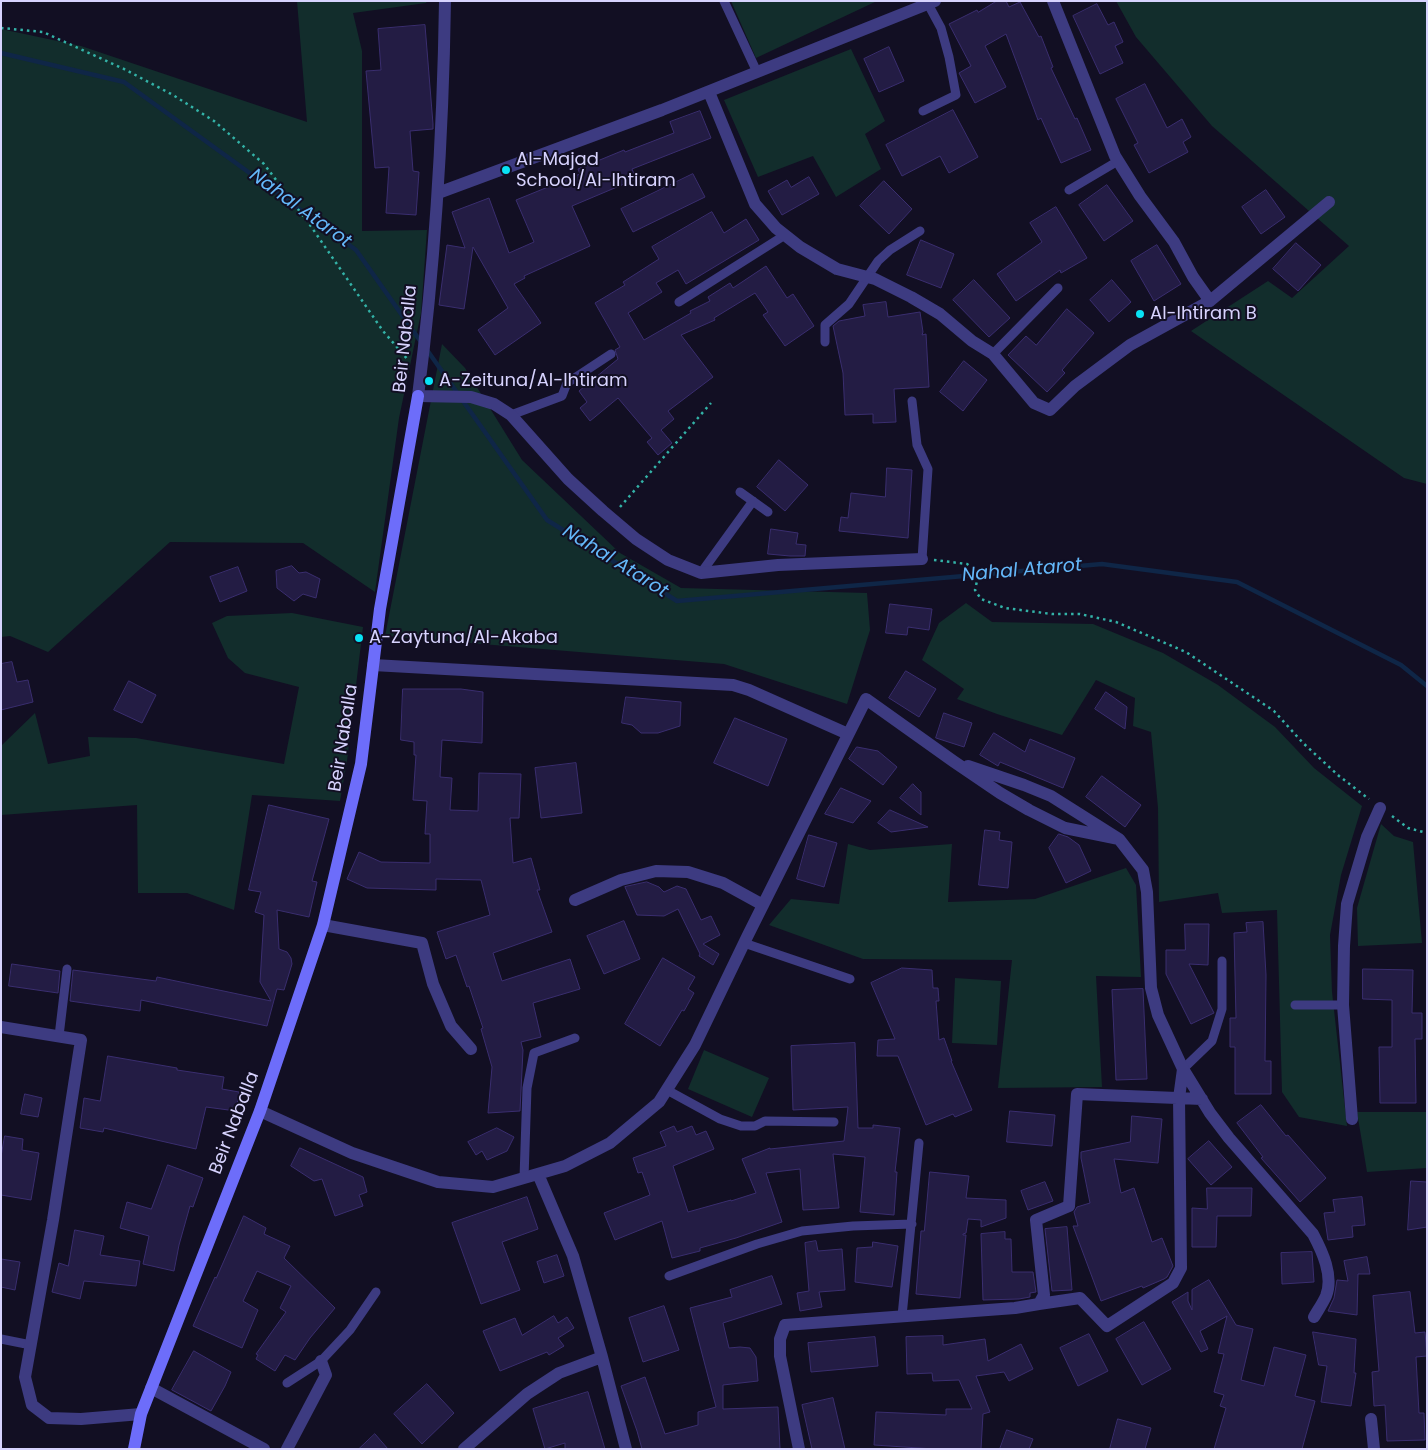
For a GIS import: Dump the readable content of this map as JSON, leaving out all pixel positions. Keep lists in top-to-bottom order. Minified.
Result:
{"streets":{"street":["Beir Naballa"]},"water":["Nahal Atarot"],"places":["Al-Majad School/Al-Ihtiram","Al-Ihtiram B","A-Zeituna/Al-Ihtiram","A-Zaytuna/Al-Akaba"]}
